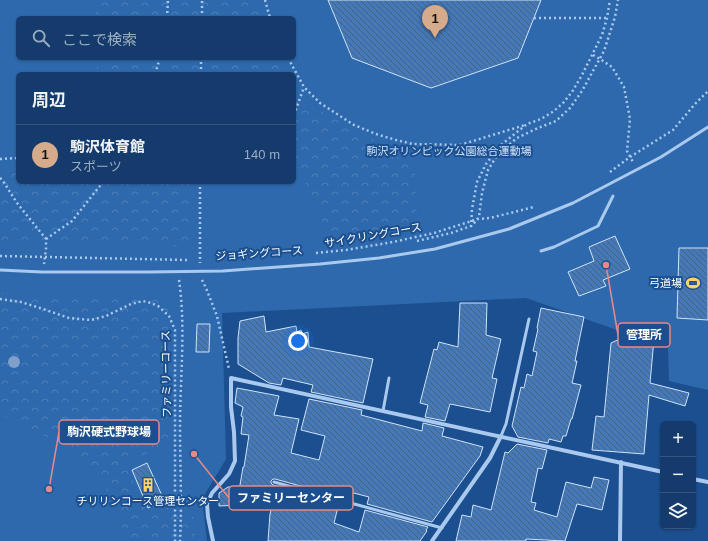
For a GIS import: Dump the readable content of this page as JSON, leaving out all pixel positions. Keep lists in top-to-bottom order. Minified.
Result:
{"streets":{"path":["サイクリングコース","ファミリーコース"]},"parks":["駒沢オリンピック公園総合運動場"],"places":{"other":["管理所","ファミリーセンター","駒沢硬式野球場"],"sports":["弓道場"],"building":["チリリンコース管理センター"]},"page":{"pins":"1","search":"ここで検索","heading":"周辺","list":[{"mark":"1","name":"駒沢体育館","note":"スポーツ","value":"140 m"}],"map_buttons":["+","−"]}}
